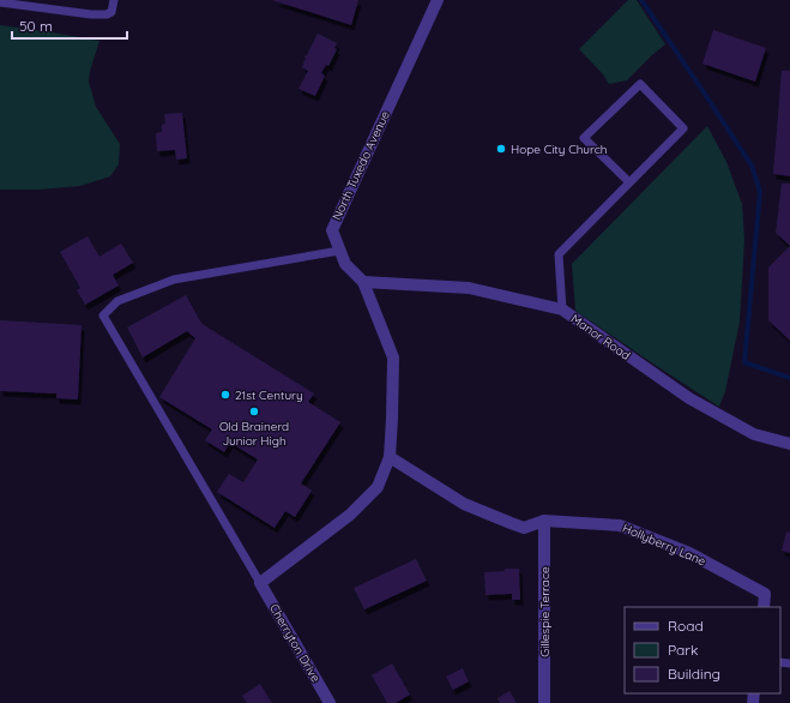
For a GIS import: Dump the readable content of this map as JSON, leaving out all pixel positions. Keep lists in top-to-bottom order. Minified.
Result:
{"streets":{"street":["North Tuxedo Avenue","Manor Road","Hollyberry Lane","Gillespie Terrace","Cherryton Drive"]},"crossings":[["North Tuxedo Avenue","Manor Road"],["North Tuxedo Avenue","Hollyberry Lane"],["North Tuxedo Avenue","Cherryton Drive"],["Hollyberry Lane","Gillespie Terrace"]],"places":["Hope City Church","21st Century","Old Brainerd Junior High"],"legend":["Road","Park","Building"],"scale_bar":"50 m"}
